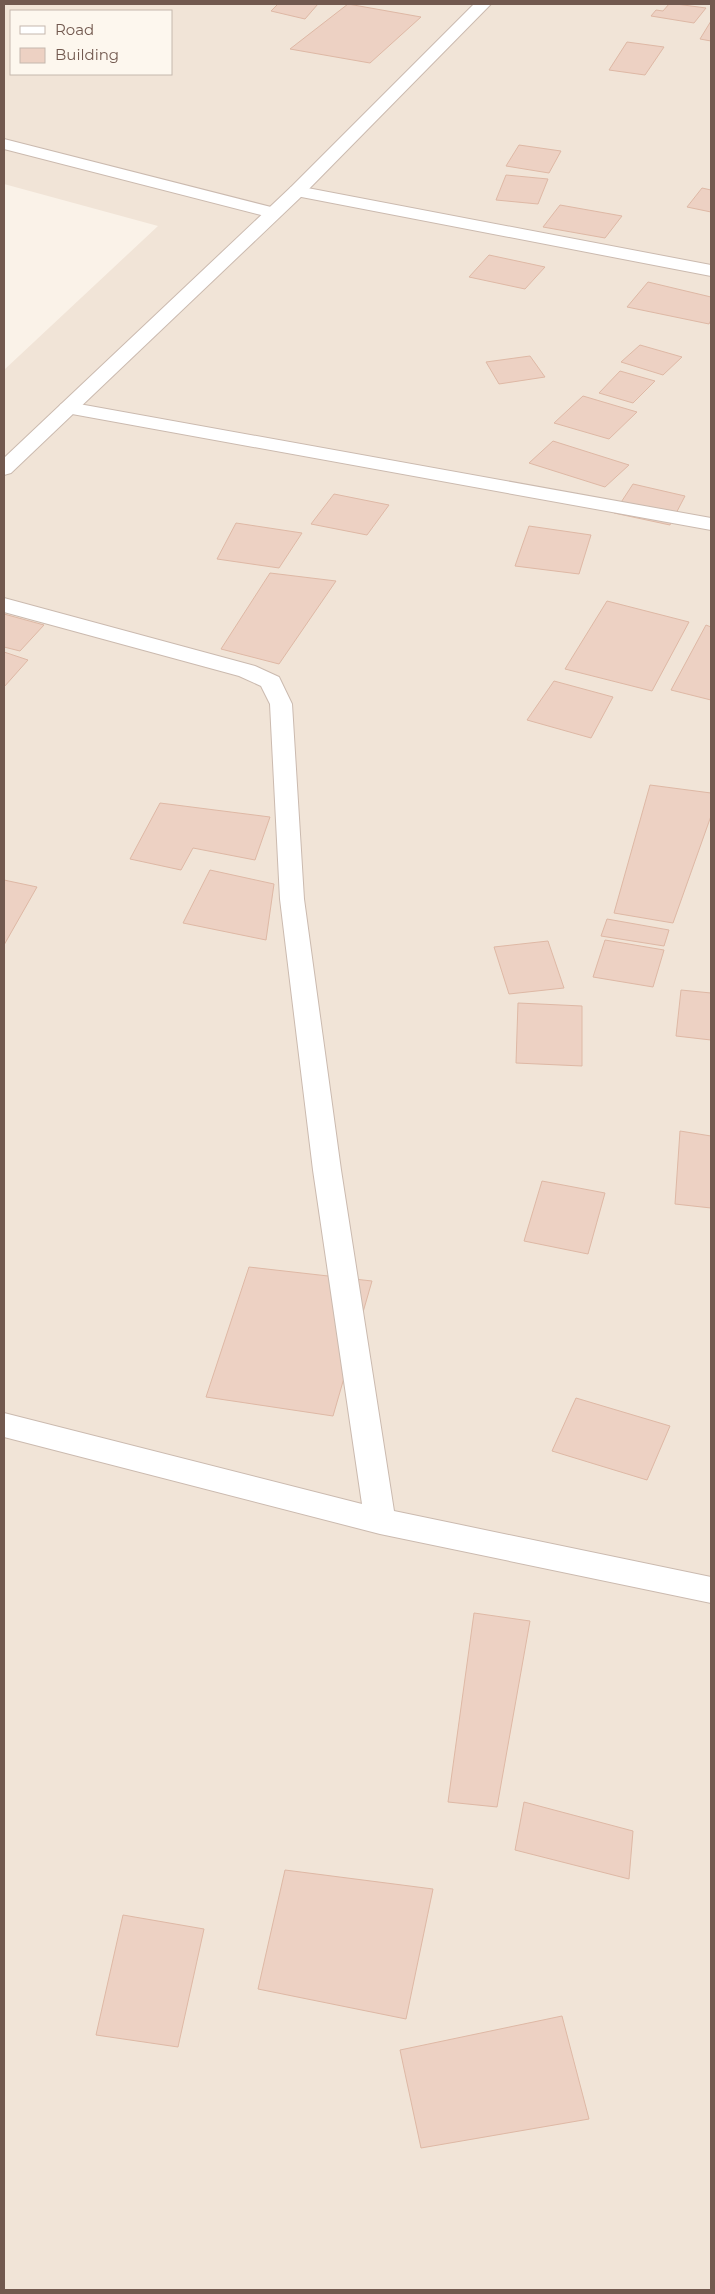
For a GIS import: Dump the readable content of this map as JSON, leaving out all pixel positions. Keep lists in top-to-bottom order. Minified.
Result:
{"legend":["Road","Building"]}
